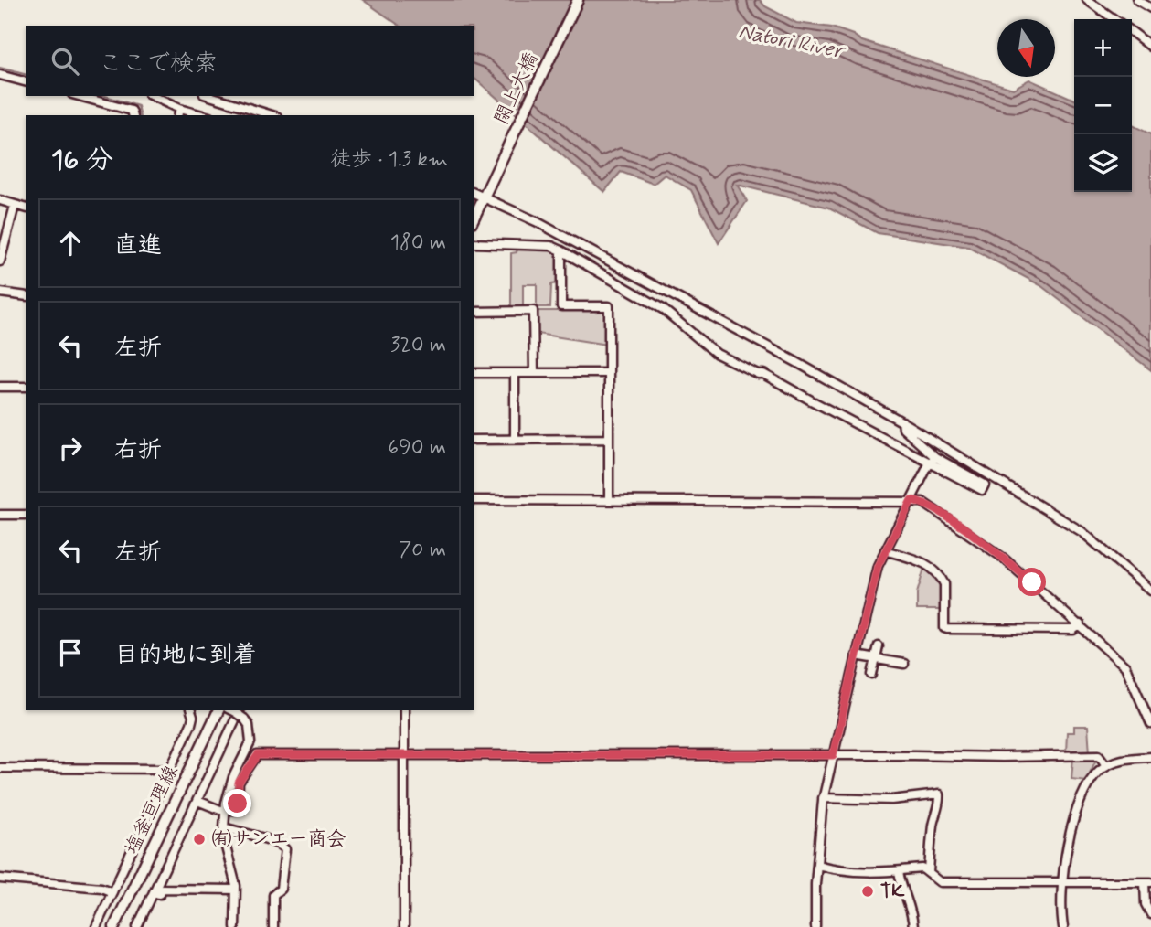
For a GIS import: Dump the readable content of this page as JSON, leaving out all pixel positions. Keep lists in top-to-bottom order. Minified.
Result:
{"streets":{"main road":["閖上大橋","塩釜亘理線"]},"water":["Natori River"],"places":["㈲サンエー商会","TK"],"north":"bottom","page":{"map_buttons":["+","−"],"search":"ここで検索","heading":["16 分","徒歩 · 1.3 km"],"list":[["直進","180 m"],["左折","320 m"],["右折","690 m"],["左折","70 m"],"目的地に到着"]}}
